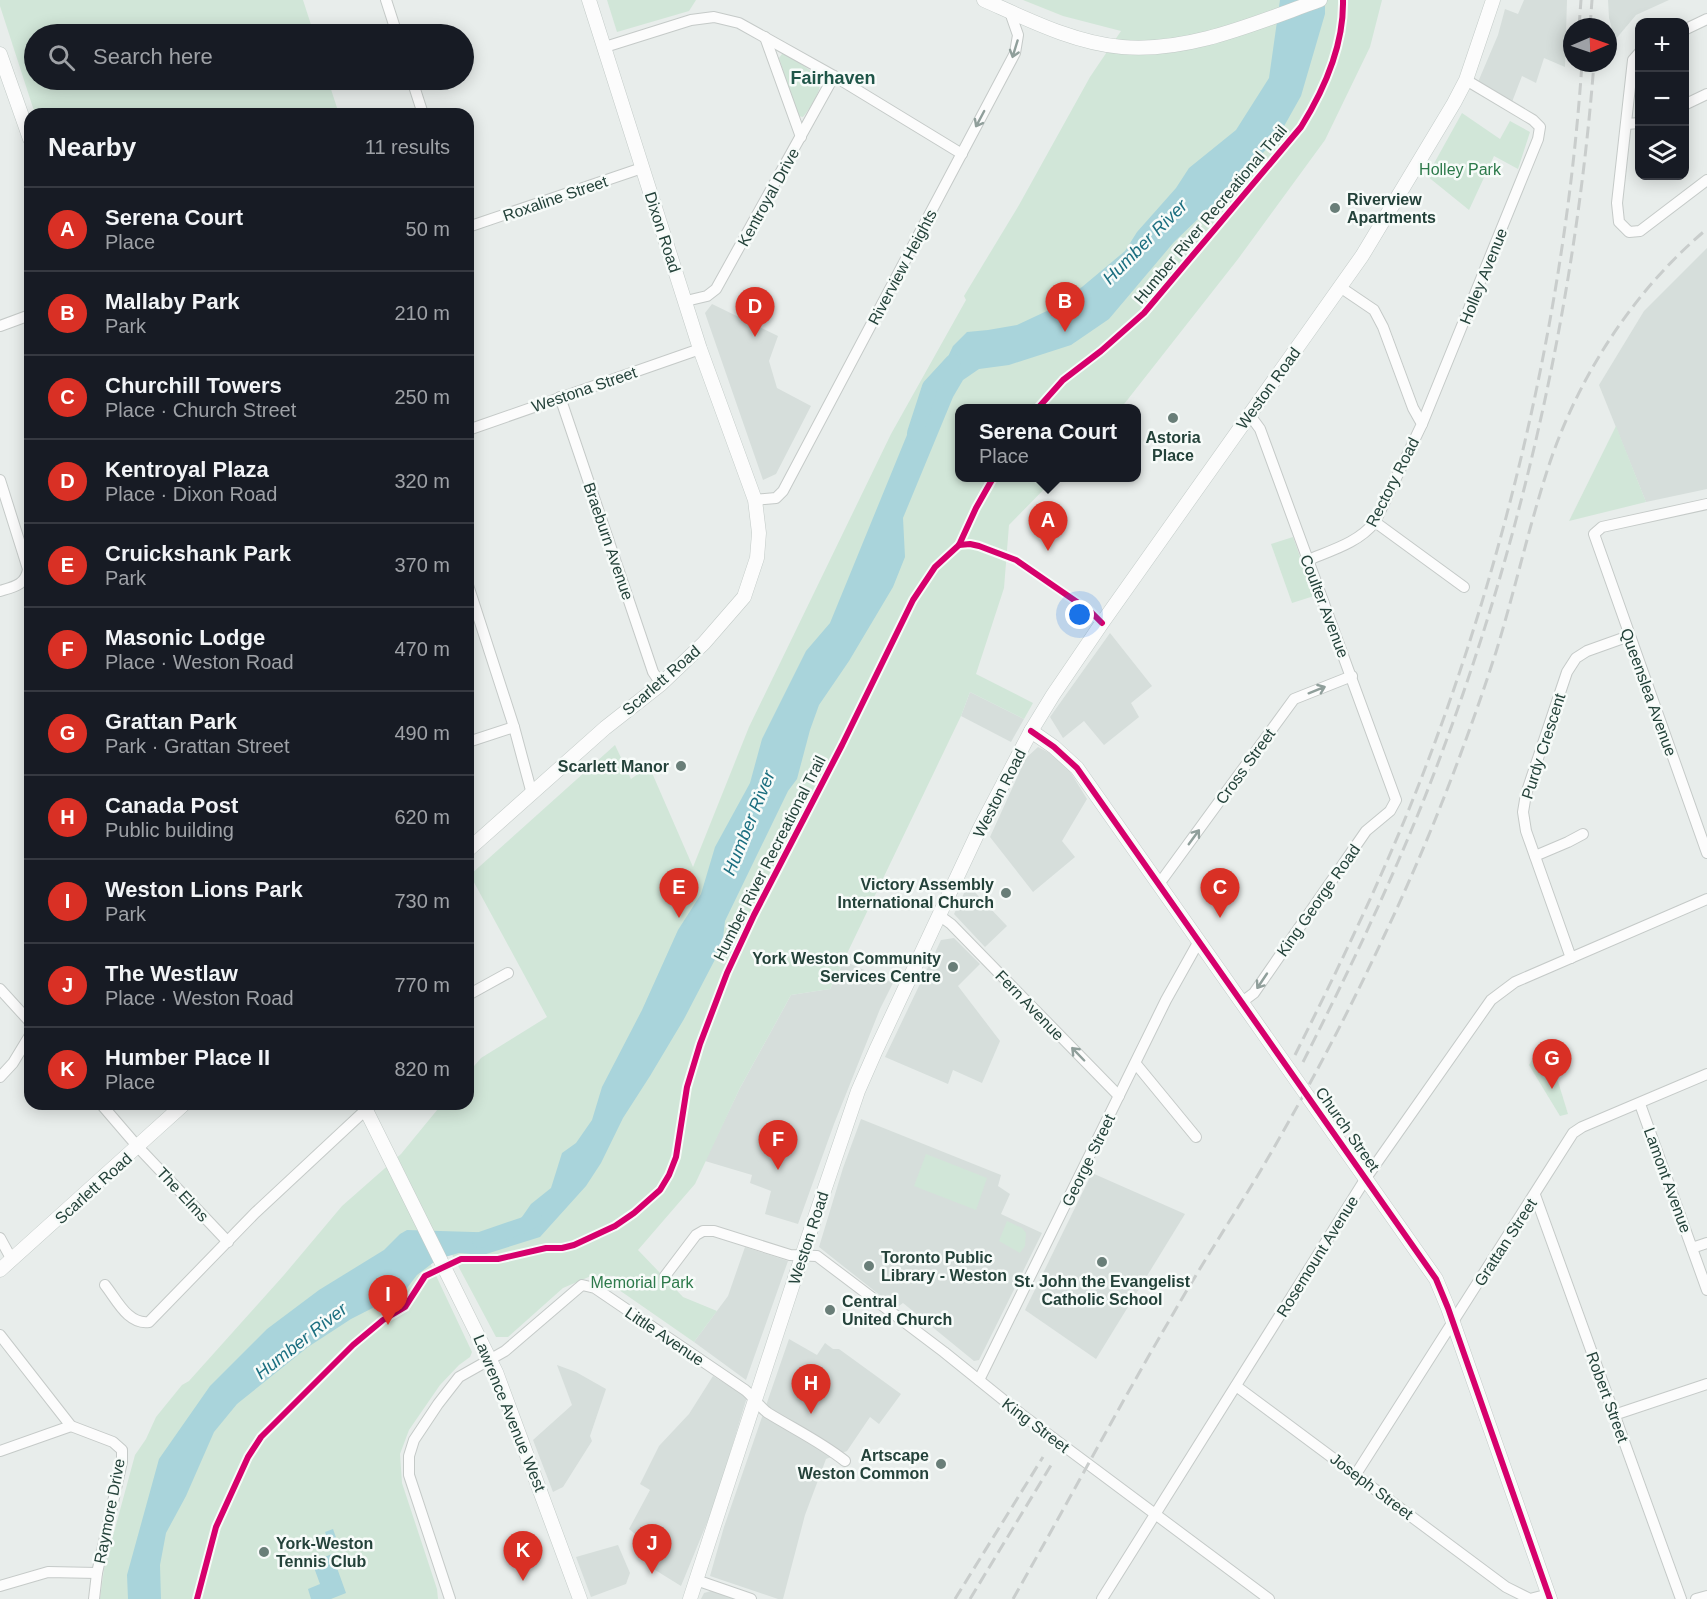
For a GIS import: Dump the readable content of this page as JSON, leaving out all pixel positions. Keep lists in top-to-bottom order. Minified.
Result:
{"streets":{"main road":["Dixon Road","Weston Road","Scarlett Road","Church Street","Lawrence Avenue West"],"street":["Kentroyal Drive","Roxaline Street","Riverview Heights","Holley Avenue","Westona Street","Rectory Road","Braeburn Avenue","Coulter Avenue","Queenslea Avenue","Purdy Crescent","Cross Street","King George Road","Fern Avenue","George Street","Lamont Avenue","The Elms","Grattan Street","Rosemount Avenue","Little Avenue","Robert Street","King Street","Joseph Street","Raymore Drive"],"cycle path":["Humber River Recreational Trail"]},"crossings":[["Kentroyal Drive","Dixon Road"],["Roxaline Street","Dixon Road"],["Dixon Road","Westona Street"],["Dixon Road","Scarlett Road"],["Riverview Heights","Scarlett Road"],["Holley Avenue","Weston Road"],["Holley Avenue","Rectory Road"],["Weston Road","Rectory Road"],["Weston Road","Coulter Avenue"],["Weston Road","Fern Avenue"],["Weston Road","Church Street"],["Weston Road","Little Avenue"],["Weston Road","King Street"],["Westona Street","Braeburn Avenue"],["Rectory Road","Coulter Avenue"],["Braeburn Avenue","Scarlett Road"],["Coulter Avenue","Cross Street"],["Coulter Avenue","King George Road"],["Scarlett Road","The Elms"],["Queenslea Avenue","Purdy Crescent"],["Purdy Crescent","Rosemount Avenue"],["Cross Street","Church Street"],["King George Road","Church Street"],["Fern Avenue","George Street"],["Church Street","George Street"],["Church Street","Grattan Street"],["Church Street","Rosemount Avenue"],["Church Street","Joseph Street"],["George Street","King Street"],["Lamont Avenue","Grattan Street"],["Grattan Street","Robert Street"],["Grattan Street","Joseph Street"],["Rosemount Avenue","King Street"],["Rosemount Avenue","Joseph Street"],["Little Avenue","Lawrence Avenue West"]],"one_way":["Cross Street","King George Road","Fern Avenue"],"districts":["Fairhaven"],"water":["Humber River"],"parks":["Holley Park","Memorial Park"],"places":["Riverview Apartments","Astoria Place","Scarlett Manor","Victory Assembly International Church","York Weston Community Services Centre","St. John the Evangelist Catholic School","Toronto Public Library - Weston","Central United Church","Artscape Weston Common","York-Weston Tennis Club"],"north":"right","page":{"map_buttons":["+","−"],"search":"Search here","heading":["Nearby","11 results"],"list":[{"mark":"A","name":"Serena Court","note":"Place","value":"50 m"},{"mark":"B","name":"Mallaby Park","note":"Park","value":"210 m"},{"mark":"C","name":"Churchill Towers","note":"Place · Church Street","value":"250 m"},{"mark":"D","name":"Kentroyal Plaza","note":"Place · Dixon Road","value":"320 m"},{"mark":"E","name":"Cruickshank Park","note":"Park","value":"370 m"},{"mark":"F","name":"Masonic Lodge","note":"Place · Weston Road","value":"470 m"},{"mark":"G","name":"Grattan Park","note":"Park · Grattan Street","value":"490 m"},{"mark":"H","name":"Canada Post","note":"Public building","value":"620 m"},{"mark":"I","name":"Weston Lions Park","note":"Park","value":"730 m"},{"mark":"J","name":"The Westlaw","note":"Place · Weston Road","value":"770 m"},{"mark":"K","name":"Humber Place II","note":"Place","value":"820 m"}],"pins":["B","D","A","C","E","G","F","I","H","J","K"],"popup":["Serena Court","Place"]}}
